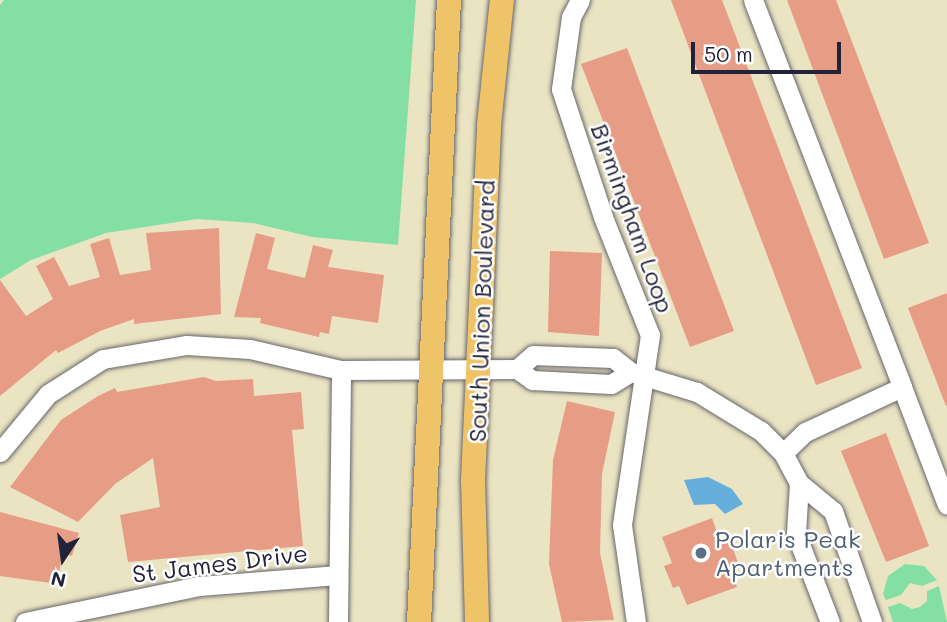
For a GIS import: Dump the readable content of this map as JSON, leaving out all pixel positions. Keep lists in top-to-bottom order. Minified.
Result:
{"streets":{"main road":["South Union Boulevard"],"street":["Birmingham Loop","St James Drive"]},"places":["Polaris Peak Apartments"],"scale_bar":"50 m","north":"bottom"}
